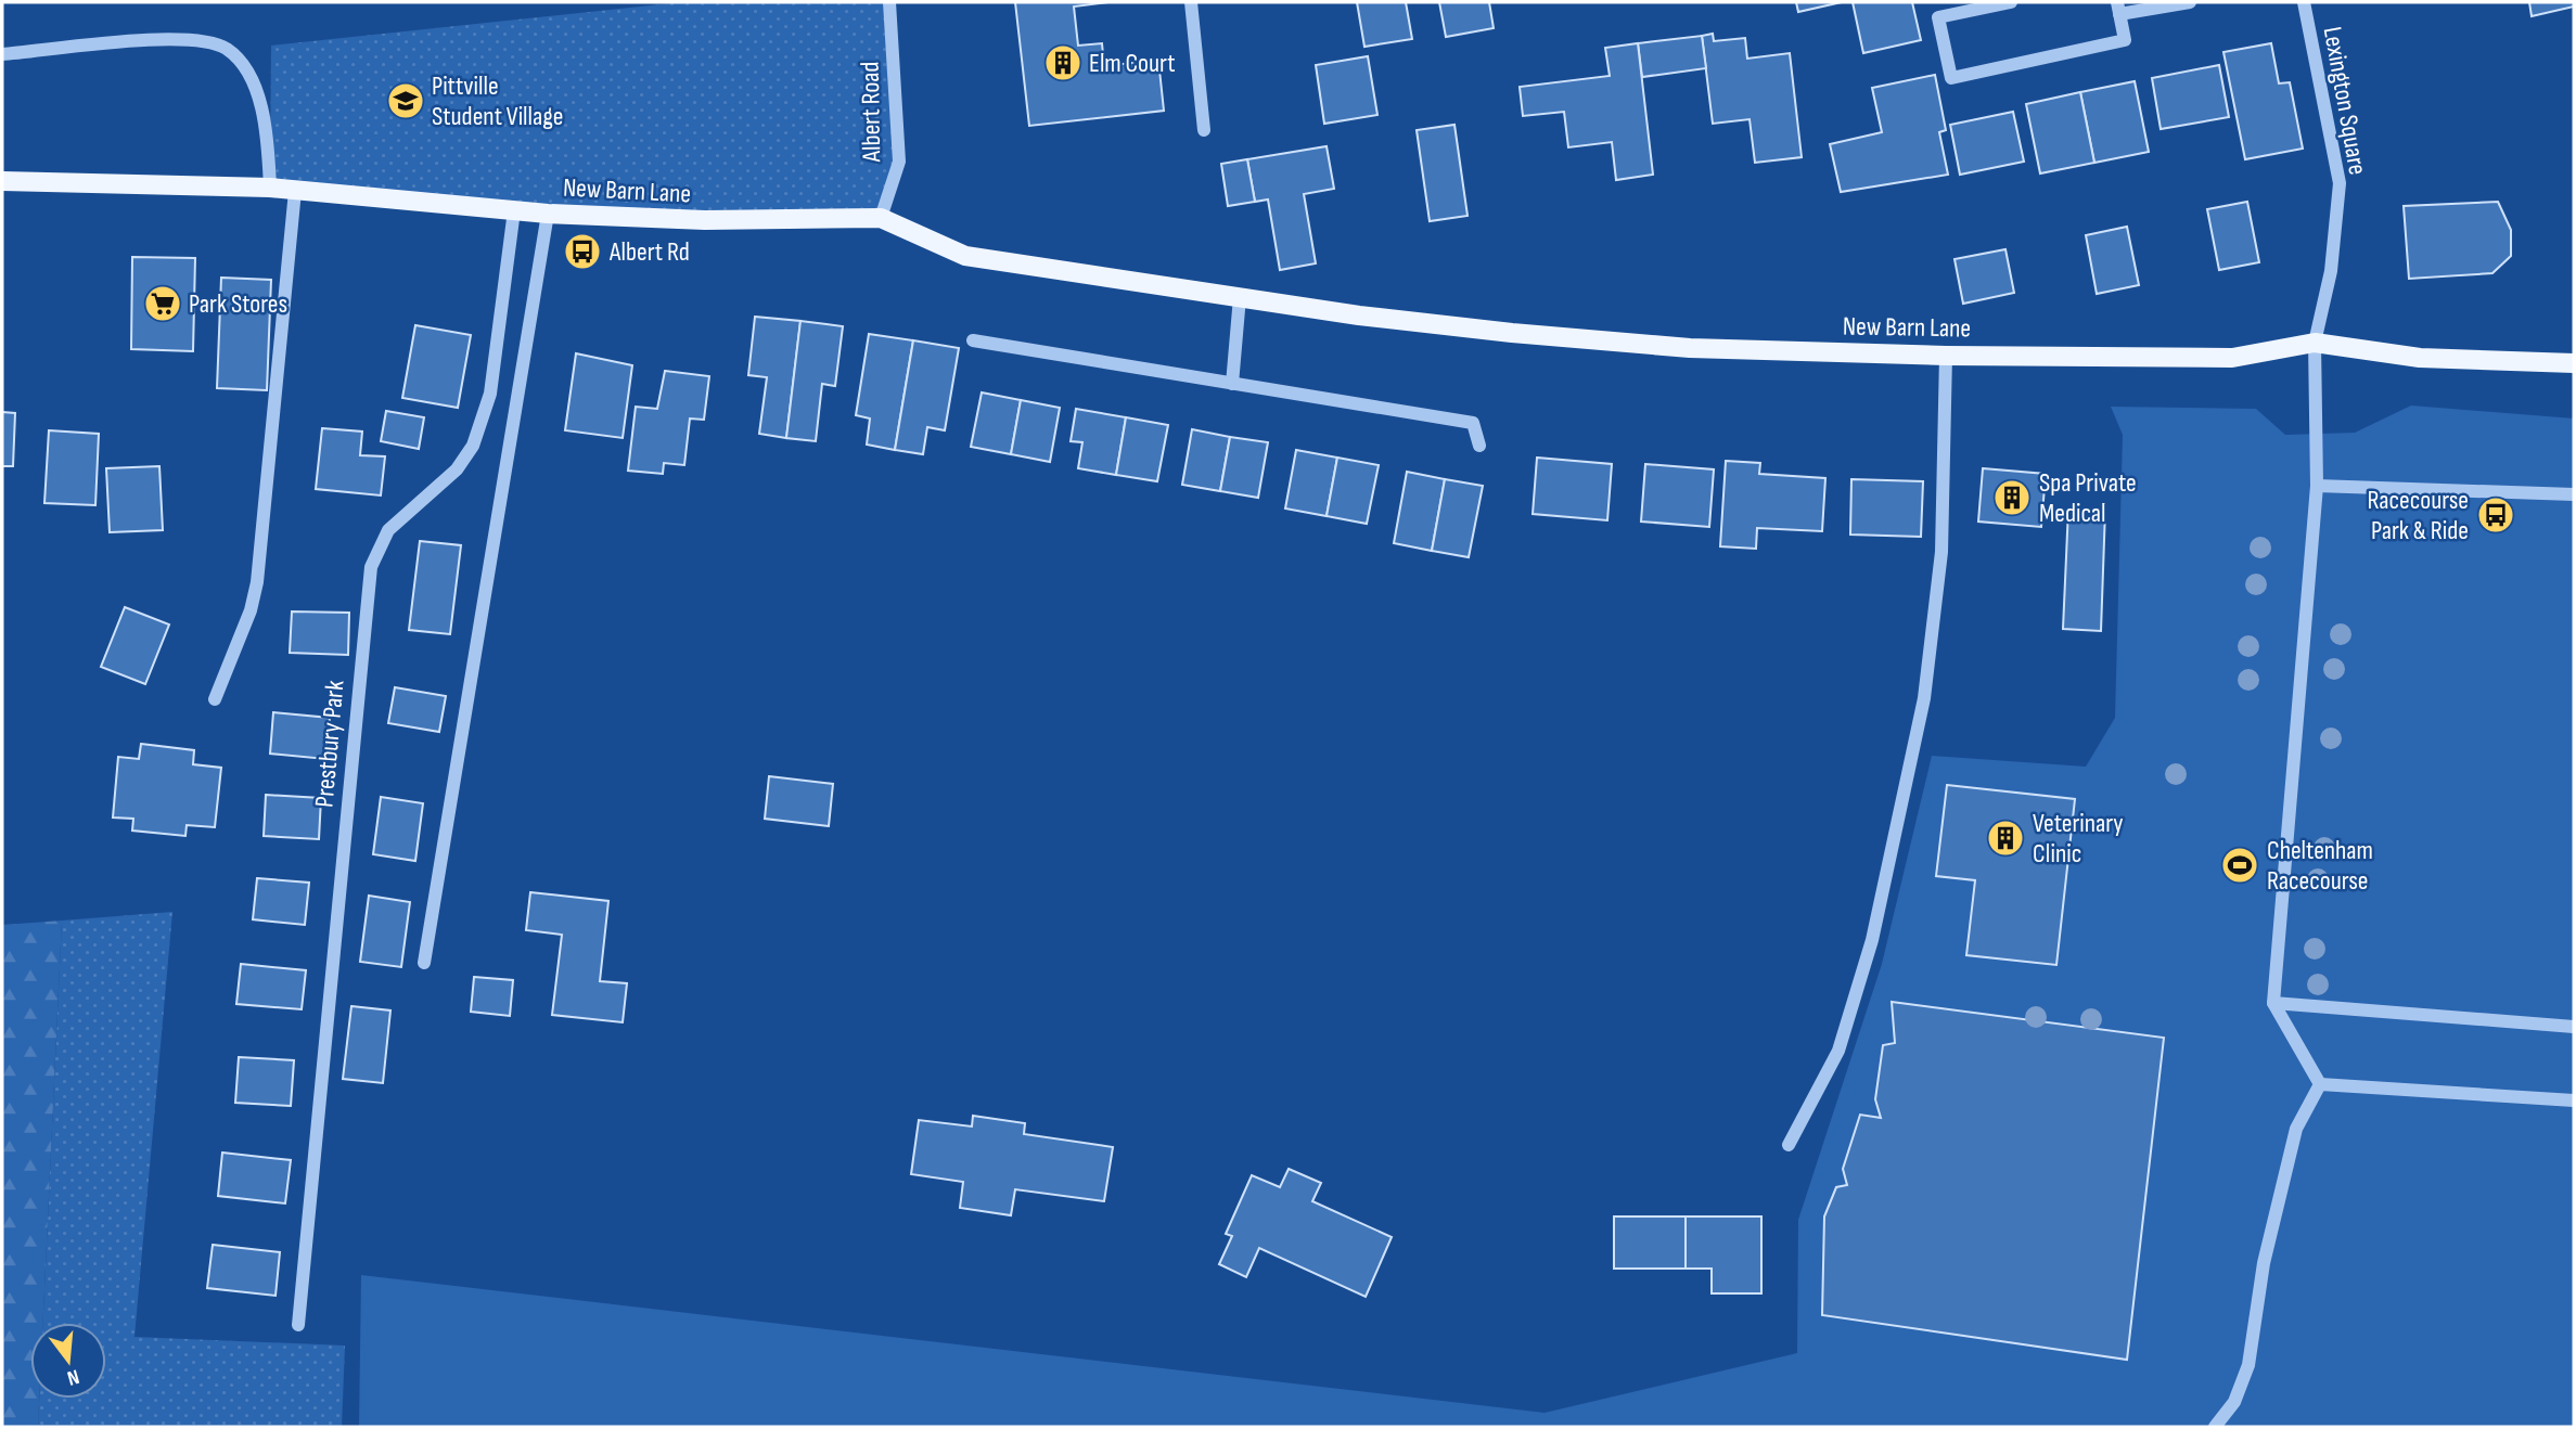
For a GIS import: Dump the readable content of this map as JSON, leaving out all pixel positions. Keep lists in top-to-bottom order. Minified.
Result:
{"streets":{"main road":["New Barn Lane"],"street":["Lexington Square","Albert Road","Prestbury Park"]},"crossings":[["Lexington Square","New Barn Lane"],["Albert Road","New Barn Lane"],["New Barn Lane","Prestbury Park"]],"places":{"building":["Elm Court","Spa Private Medical","Veterinary Clinic"],"school or university":["Pittville Student Village"],"bus stop":["Albert Rd","Racecourse Park & Ride"],"supermarket":["Park Stores"],"sports":["Cheltenham Racecourse"]},"north":"bottom"}
